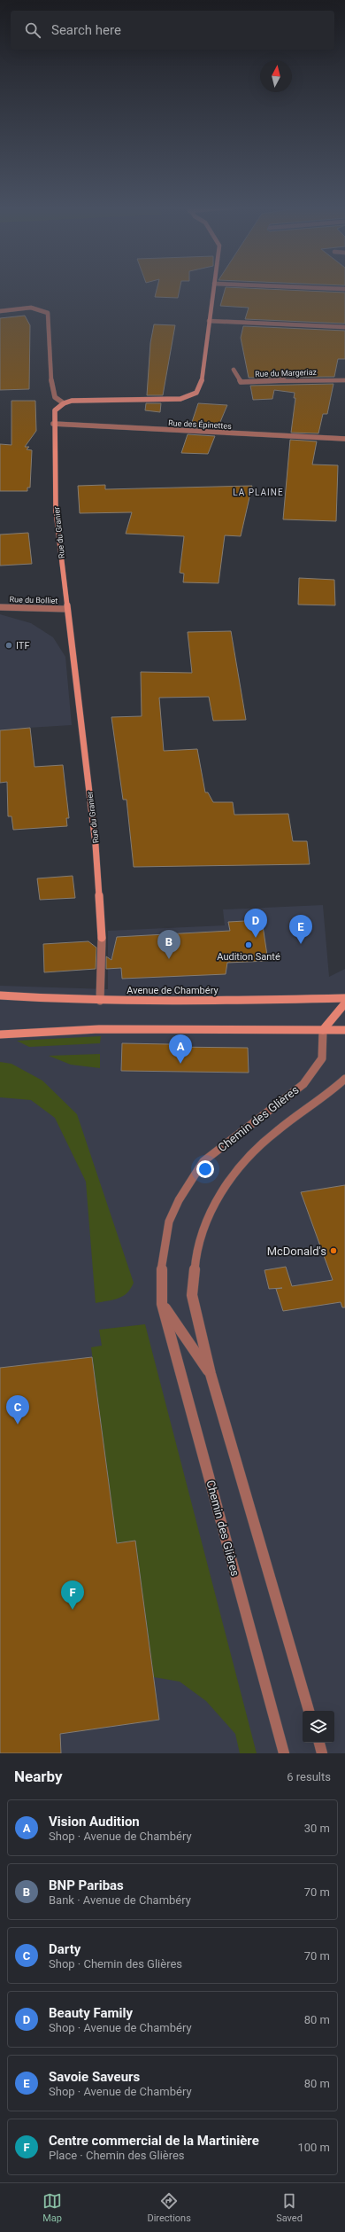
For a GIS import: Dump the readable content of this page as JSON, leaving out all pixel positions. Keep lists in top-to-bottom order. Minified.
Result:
{"streets":{"street":["Rue du Margeriaz","Rue des Épinettes","Rue du Granier","Rue du Bolliet","Avenue de Chambéry","Chemin des Glières"]},"crossings":[["Rue des Épinettes","Rue du Granier"],["Rue du Granier","Rue du Bolliet"],["Rue du Granier","Avenue de Chambéry"]],"districts":["LA PLAINE"],"places":["ITF","Audition Santé","McDonald's"],"north":"top","page":{"search":"Search here","pins":["D","E","B","A","C","F"],"heading":["Nearby","6 results"],"list":[{"mark":"A","name":"Vision Audition","note":"Shop · Avenue de Chambéry","value":"30 m"},{"mark":"B","name":"BNP Paribas","note":"Bank · Avenue de Chambéry","value":"70 m"},{"mark":"C","name":"Darty","note":"Shop · Chemin des Glières","value":"70 m"},{"mark":"D","name":"Beauty Family","note":"Shop · Avenue de Chambéry","value":"80 m"},{"mark":"E","name":"Savoie Saveurs","note":"Shop · Avenue de Chambéry","value":"80 m"},{"mark":"F","name":"Centre commercial de la Martinière","note":"Place · Chemin des Glières","value":"100 m"}],"nav":["Map","Directions","Saved"]}}
